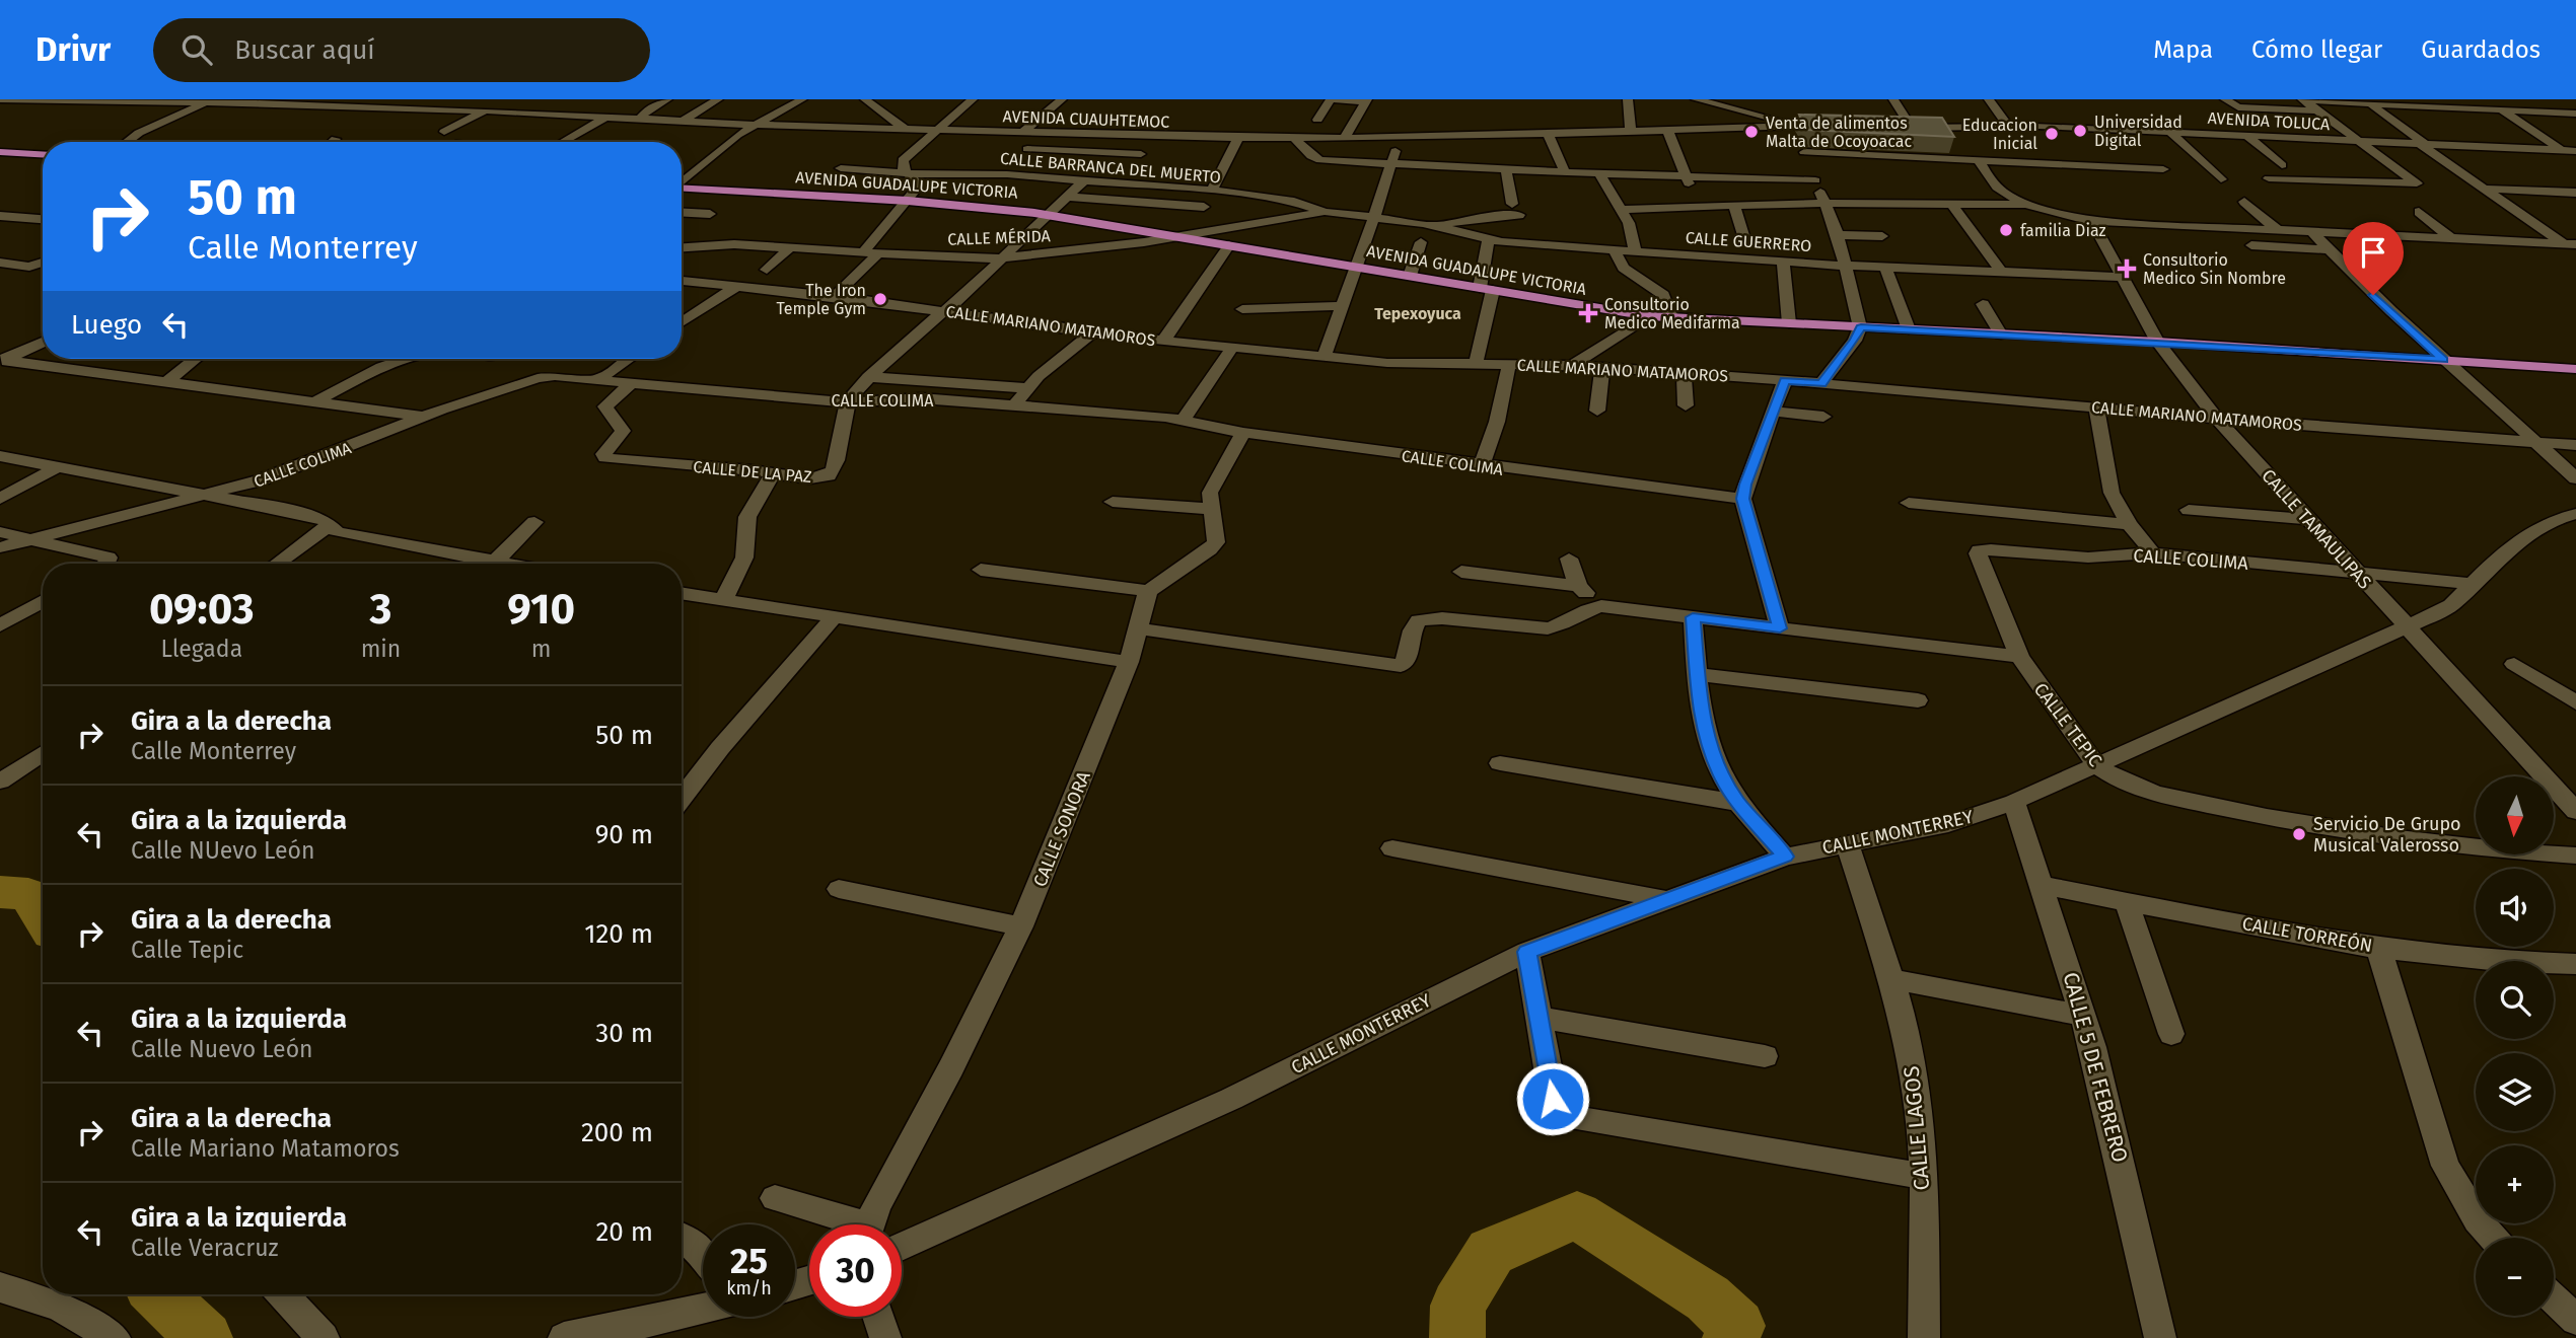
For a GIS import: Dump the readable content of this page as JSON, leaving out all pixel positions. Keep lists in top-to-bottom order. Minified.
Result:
{"streets":{"main road":["AVENIDA GUADALUPE VICTORIA"],"street":["AVENIDA CUAUHTEMOC","AVENIDA TOLUCA","CALLE BARRANCA DEL MUERTO","CALLE MÉRIDA","CALLE GUERRERO","CALLE MARIANO MATAMOROS","CALLE COLIMA","CALLE DE LA PAZ","CALLE TAMAULIPAS","CALLE TEPIC","CALLE SONORA","CALLE MONTERREY","CALLE TORREÓN","CALLE 5 DE FEBRERO","CALLE LAGOS"]},"crossings":[["CALLE BARRANCA DEL MUERTO","CALLE MÉRIDA"],["CALLE BARRANCA DEL MUERTO","CALLE GUERRERO"],["CALLE BARRANCA DEL MUERTO","CALLE DE LA PAZ"],["AVENIDA GUADALUPE VICTORIA","CALLE MÉRIDA"],["AVENIDA GUADALUPE VICTORIA","CALLE DE LA PAZ"],["AVENIDA GUADALUPE VICTORIA","CALLE TAMAULIPAS"],["CALLE MÉRIDA","CALLE DE LA PAZ"],["CALLE GUERRERO","CALLE TAMAULIPAS"],["CALLE MARIANO MATAMOROS","CALLE DE LA PAZ"],["CALLE MARIANO MATAMOROS","CALLE TAMAULIPAS"],["CALLE COLIMA","CALLE DE LA PAZ"],["CALLE COLIMA","CALLE TAMAULIPAS"],["CALLE COLIMA","CALLE TEPIC"],["CALLE COLIMA","CALLE MONTERREY"],["CALLE TAMAULIPAS","CALLE MONTERREY"],["CALLE TEPIC","CALLE MONTERREY"],["CALLE MONTERREY","CALLE 5 DE FEBRERO"],["CALLE MONTERREY","CALLE LAGOS"],["CALLE TORREÓN","CALLE 5 DE FEBRERO"]],"districts":["Tepexoyuca"],"places":{"other":["Universidad Digital","Venta de alimentos Malta de Ocoyoacac","Educacion Inicial","familia Diaz","The Iron Temple Gym","Servicio De Grupo Musical Valerosso"],"health":["Consultorio Medico Sin Nombre","Consultorio Medico Medifarma"]},"north":"bottom","page":{"header":"Drivr","search":"Buscar aquí","nav":["Mapa","Cómo llegar","Guardados"],"turn":["50 m","Calle Monterrey"],"then":"Luego","eta":["09:03","Llegada","3","min","910","m"],"list":[{"name":"Gira a la derecha","note":"Calle Monterrey","value":"50 m"},{"name":"Gira a la izquierda","note":"Calle NUevo León","value":"90 m"},{"name":"Gira a la derecha","note":"Calle Tepic","value":"120 m"},{"name":"Gira a la izquierda","note":"Calle Nuevo León","value":"30 m"},{"name":"Gira a la derecha","note":"Calle Mariano Matamoros","value":"200 m"},{"name":"Gira a la izquierda","note":"Calle Veracruz","value":"20 m"}],"map_buttons":["+","−"],"speed":"25 km/h","limit":"30"}}
